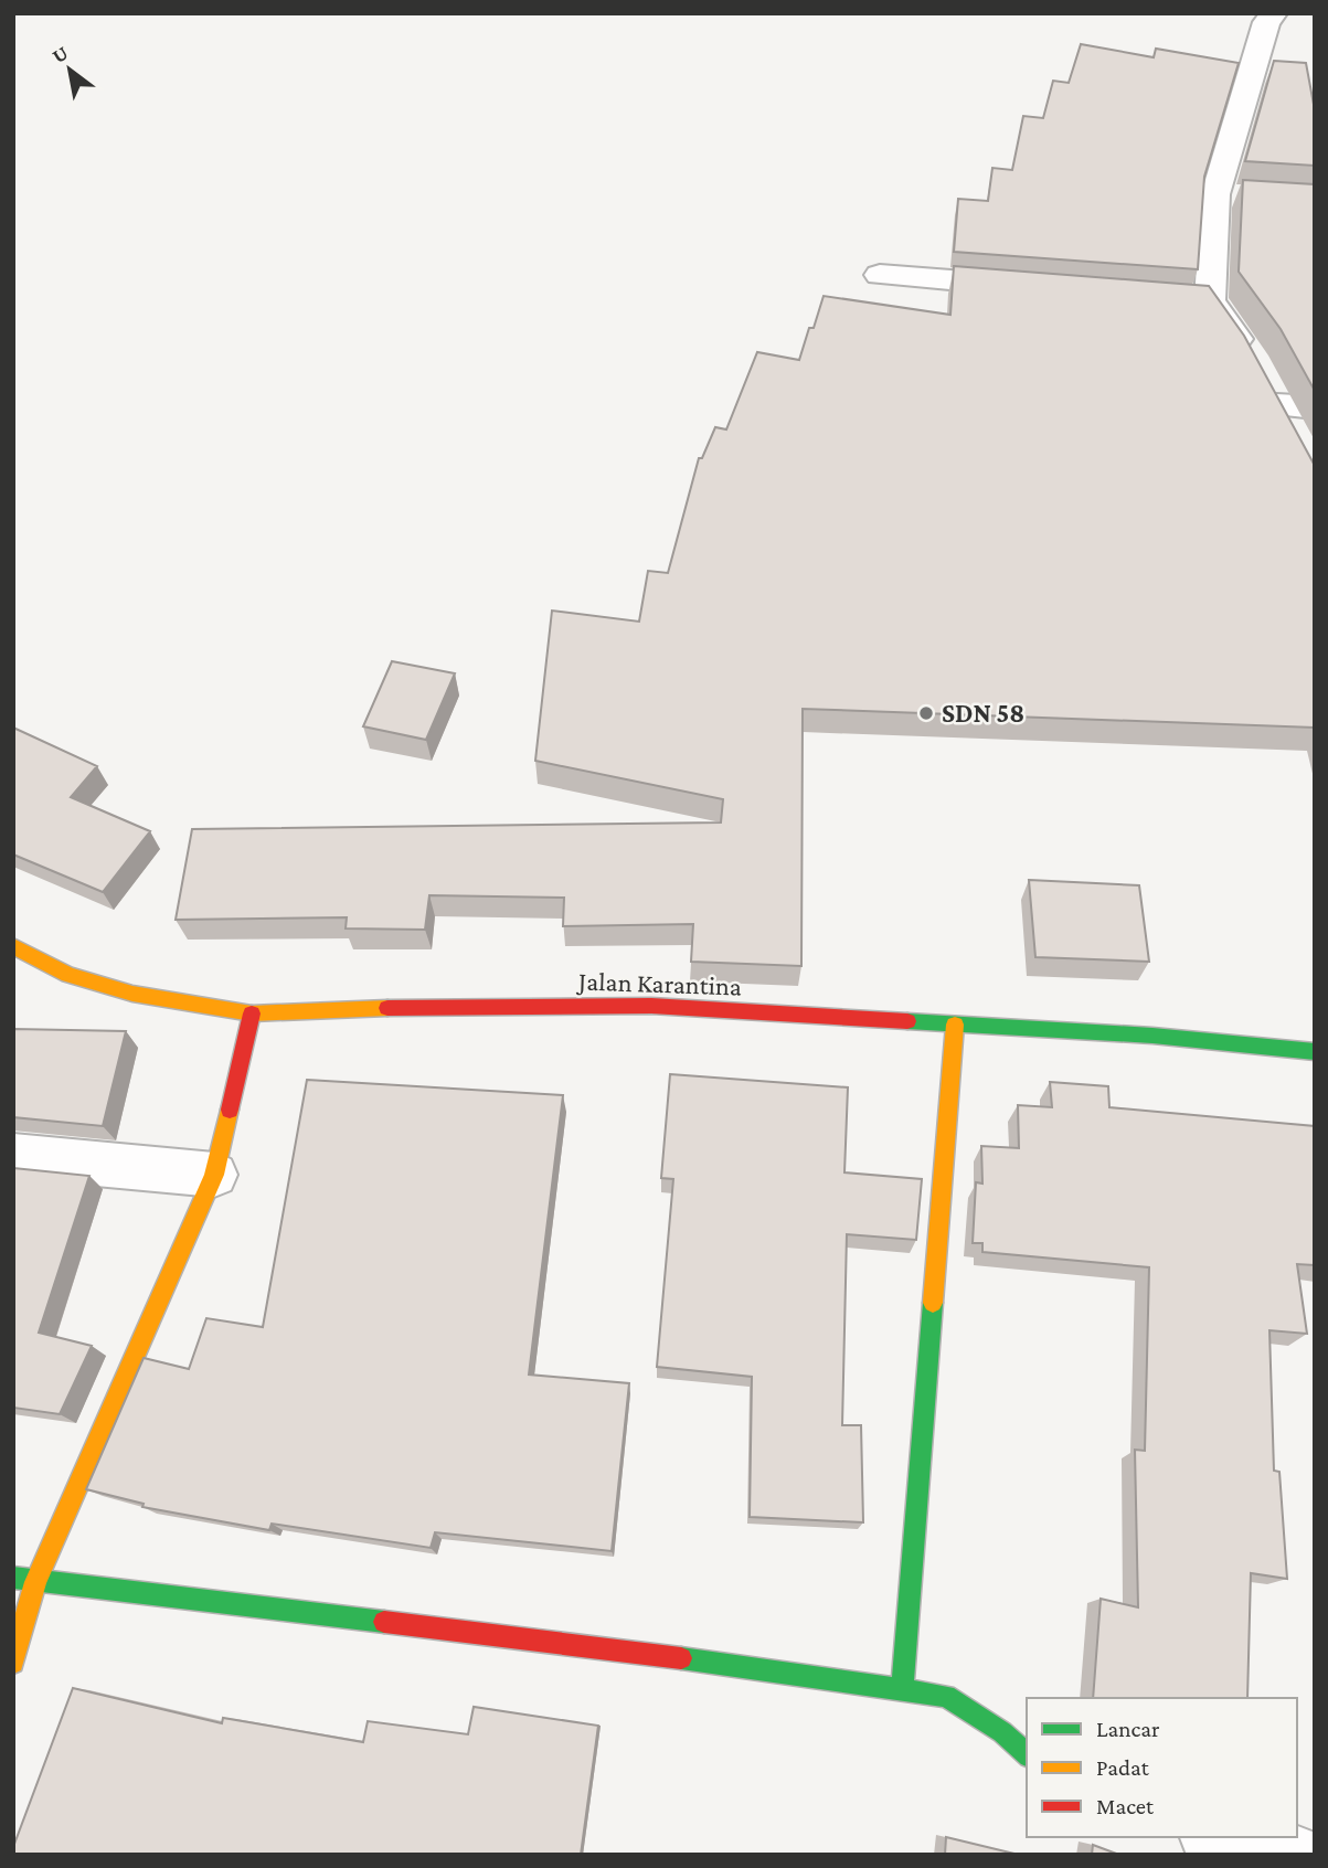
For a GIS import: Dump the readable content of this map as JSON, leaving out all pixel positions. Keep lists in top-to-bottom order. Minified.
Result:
{"streets":{"street":["Jalan Karantina"]},"places":["SDN 58"],"legend":["Lancar","Padat","Macet"],"north":"top left"}
